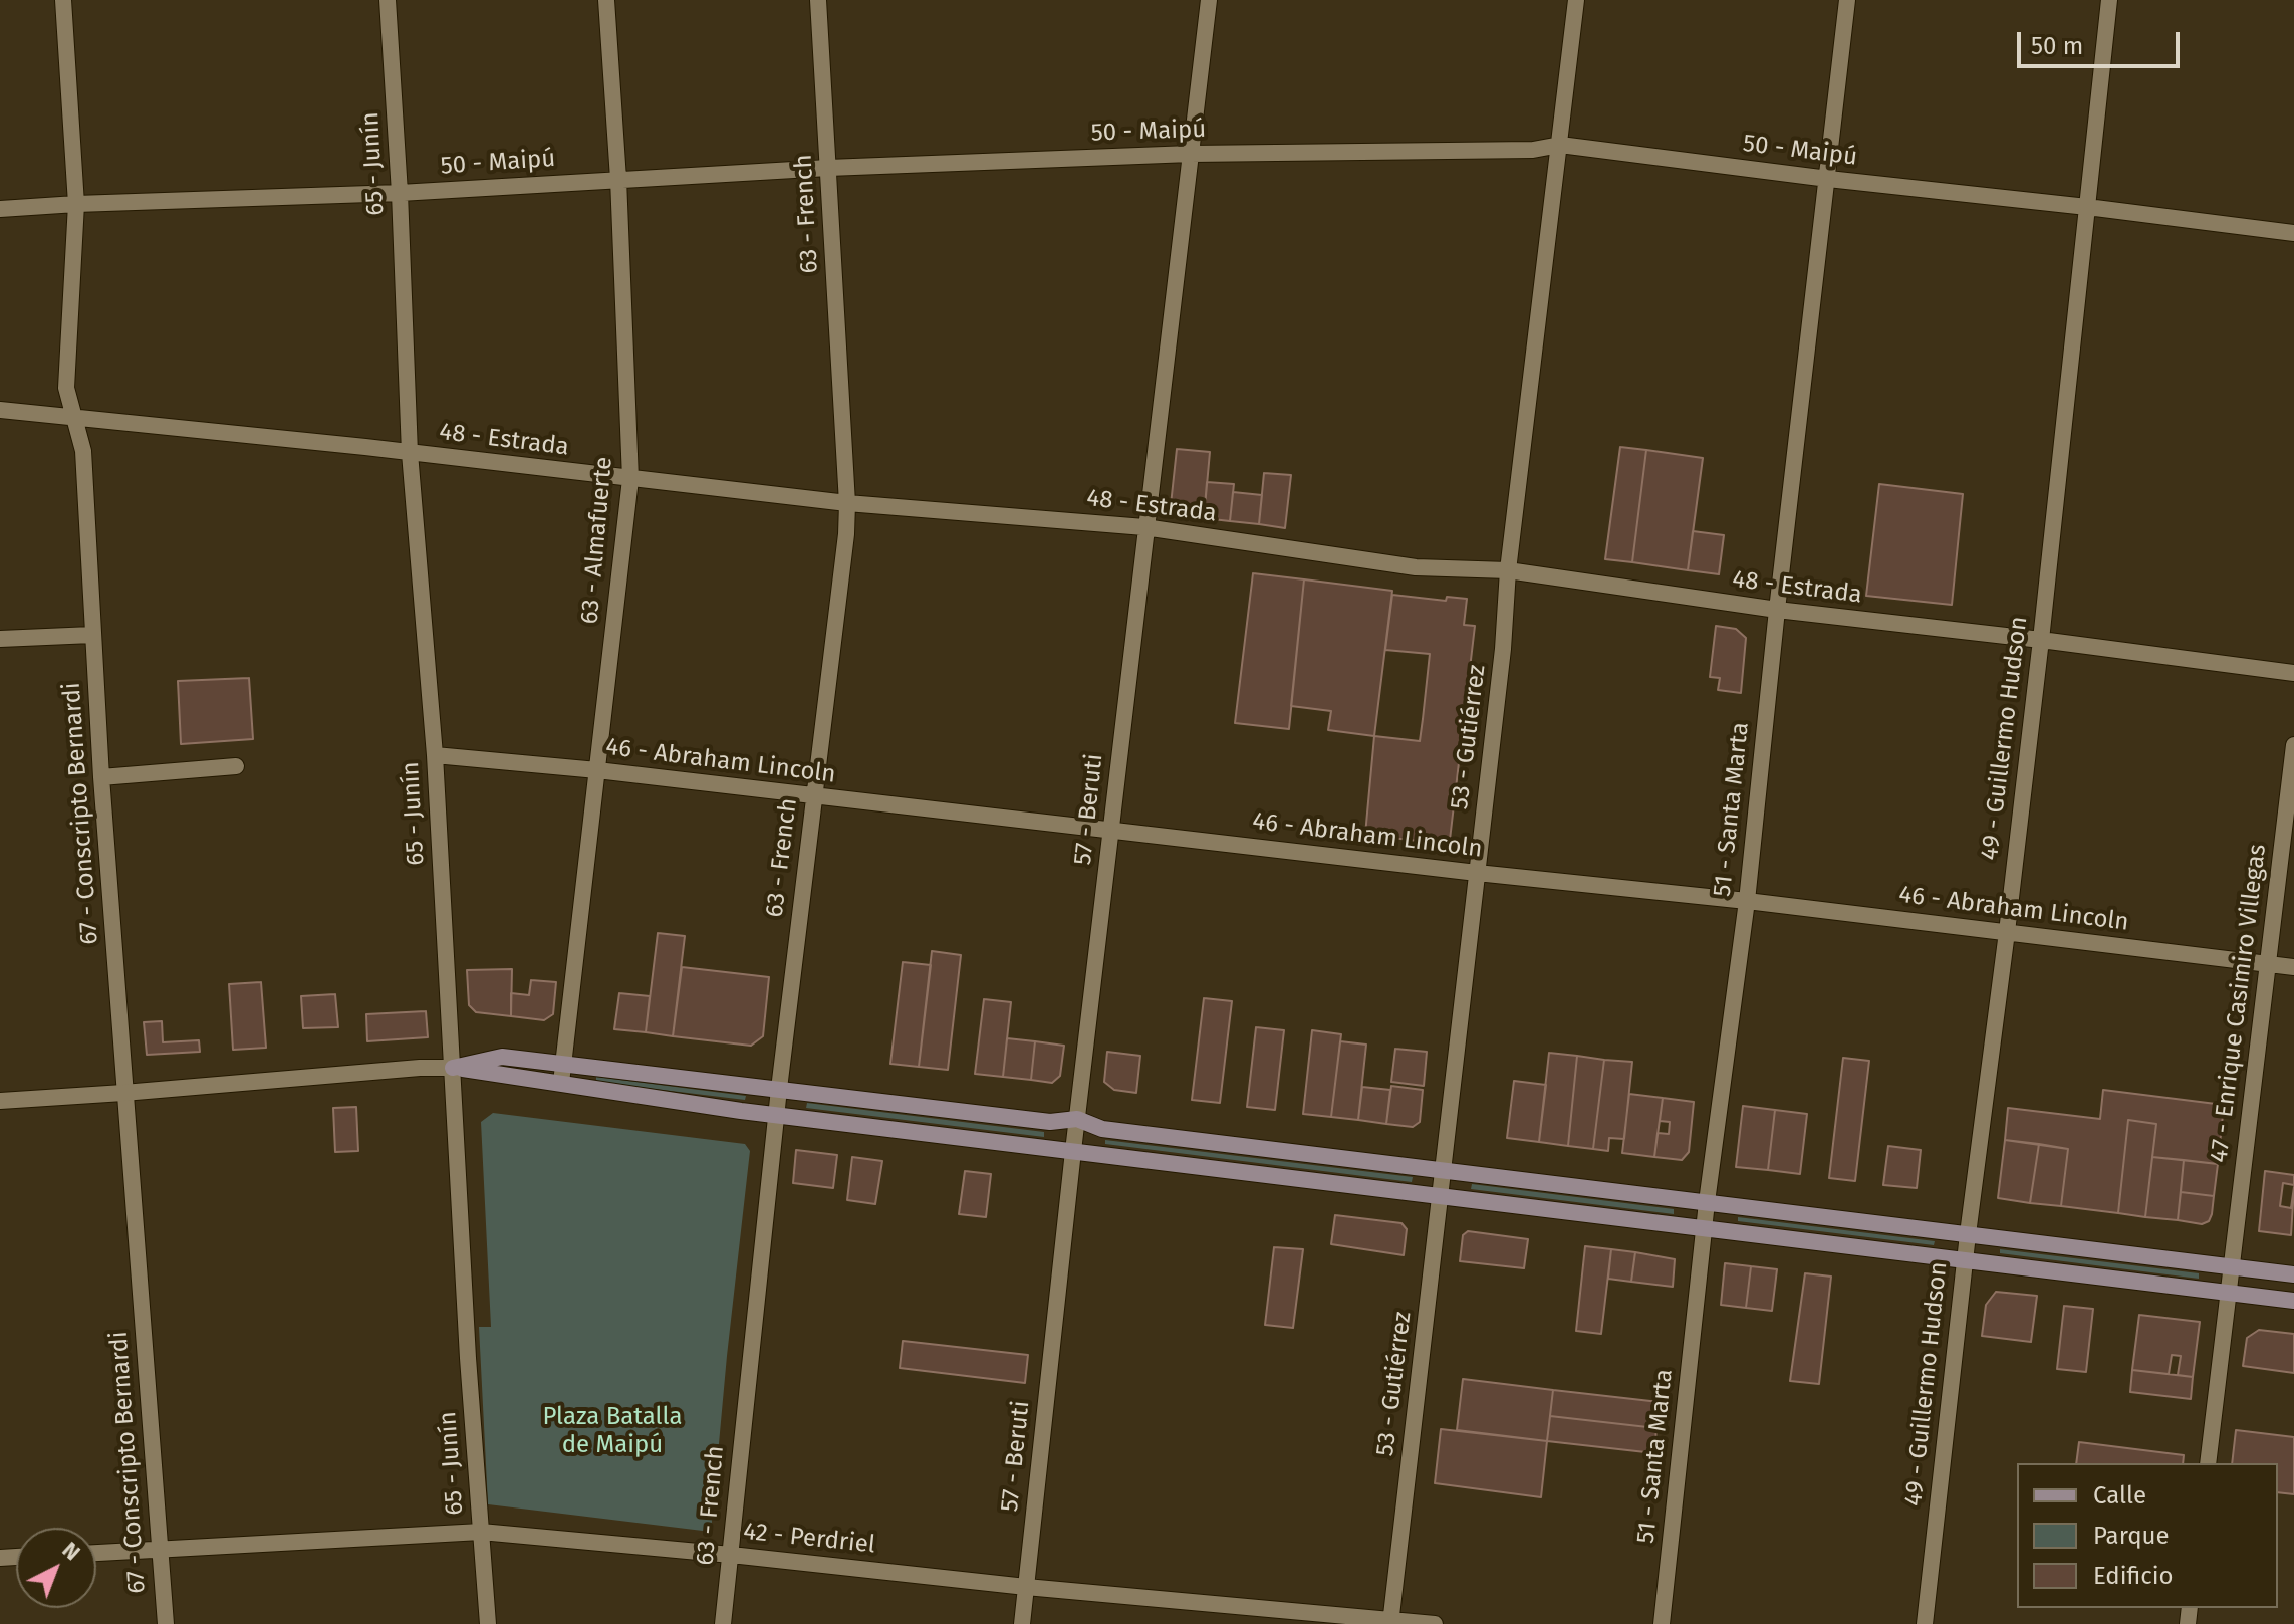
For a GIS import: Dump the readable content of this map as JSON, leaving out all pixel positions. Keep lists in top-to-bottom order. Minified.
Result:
{"streets":{"street":["50 - Maipú","65 - Junín","63 - French","48 - Estrada","63 - Almafuerte","53 - Gutiérrez","49 - Guillermo Hudson","46 - Abraham Lincoln","57 - Beruti","51 - Santa Marta","67 - Conscripto Bernardi","47 - Enrique Casimiro Villegas","42 - Perdriel"]},"crossings":[["50 - Maipú","65 - Junín"],["50 - Maipú","63 - French"],["50 - Maipú","63 - Almafuerte"],["50 - Maipú","53 - Gutiérrez"],["50 - Maipú","49 - Guillermo Hudson"],["50 - Maipú","57 - Beruti"],["50 - Maipú","51 - Santa Marta"],["50 - Maipú","67 - Conscripto Bernardi"],["65 - Junín","48 - Estrada"],["65 - Junín","46 - Abraham Lincoln"],["65 - Junín","42 - Perdriel"],["63 - French","48 - Estrada"],["63 - French","46 - Abraham Lincoln"],["63 - French","42 - Perdriel"],["48 - Estrada","63 - Almafuerte"],["48 - Estrada","53 - Gutiérrez"],["48 - Estrada","49 - Guillermo Hudson"],["48 - Estrada","57 - Beruti"],["48 - Estrada","51 - Santa Marta"],["48 - Estrada","67 - Conscripto Bernardi"],["63 - Almafuerte","46 - Abraham Lincoln"],["53 - Gutiérrez","46 - Abraham Lincoln"],["53 - Gutiérrez","42 - Perdriel"],["49 - Guillermo Hudson","46 - Abraham Lincoln"],["46 - Abraham Lincoln","57 - Beruti"],["46 - Abraham Lincoln","51 - Santa Marta"],["46 - Abraham Lincoln","47 - Enrique Casimiro Villegas"],["57 - Beruti","42 - Perdriel"],["67 - Conscripto Bernardi","42 - Perdriel"]],"parks":["Plaza Batalla de Maipú"],"legend":["Calle","Parque","Edificio"],"scale_bar":"50 m","north":"top right"}
